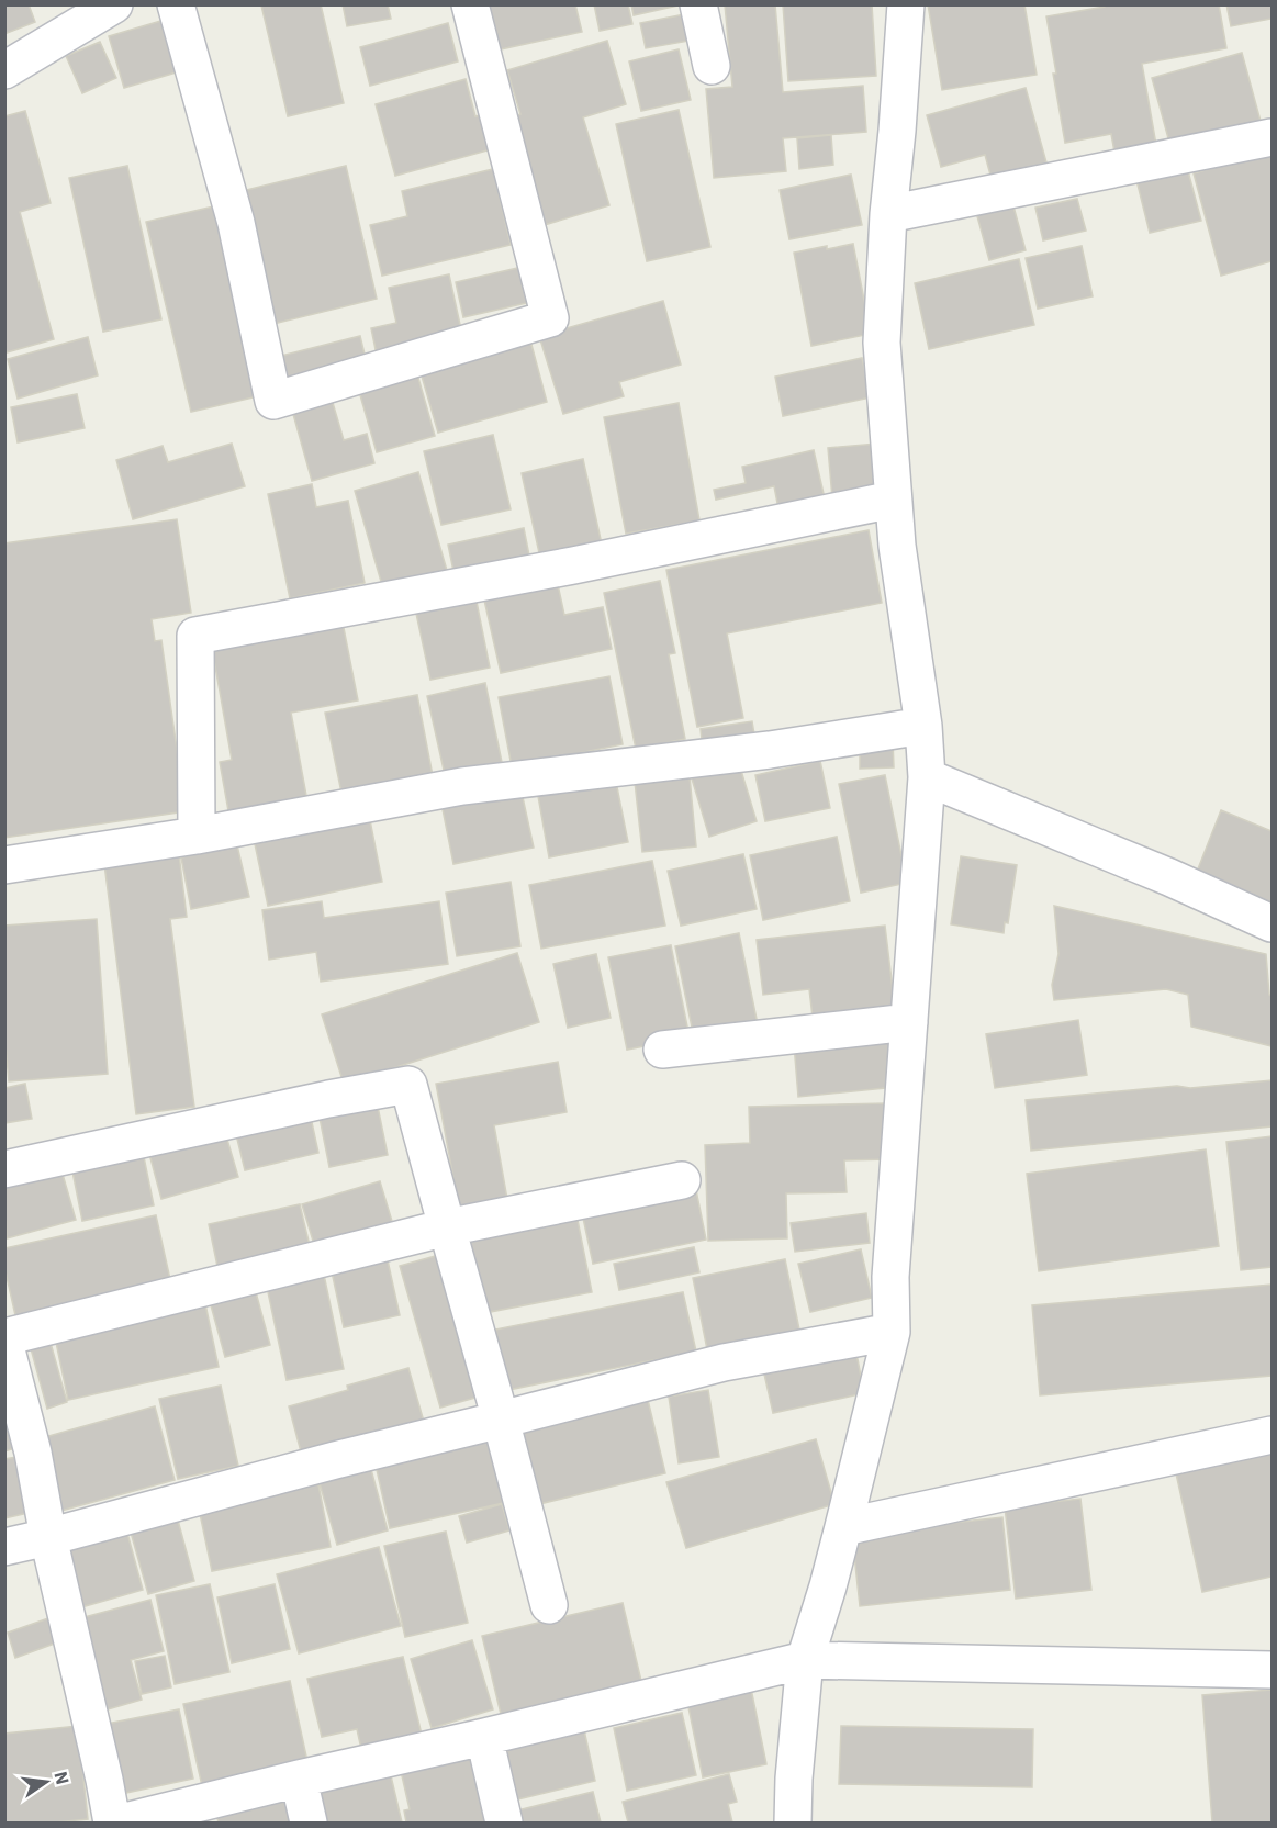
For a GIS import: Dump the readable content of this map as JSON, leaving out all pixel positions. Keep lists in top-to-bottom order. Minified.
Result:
{"north":"right"}
